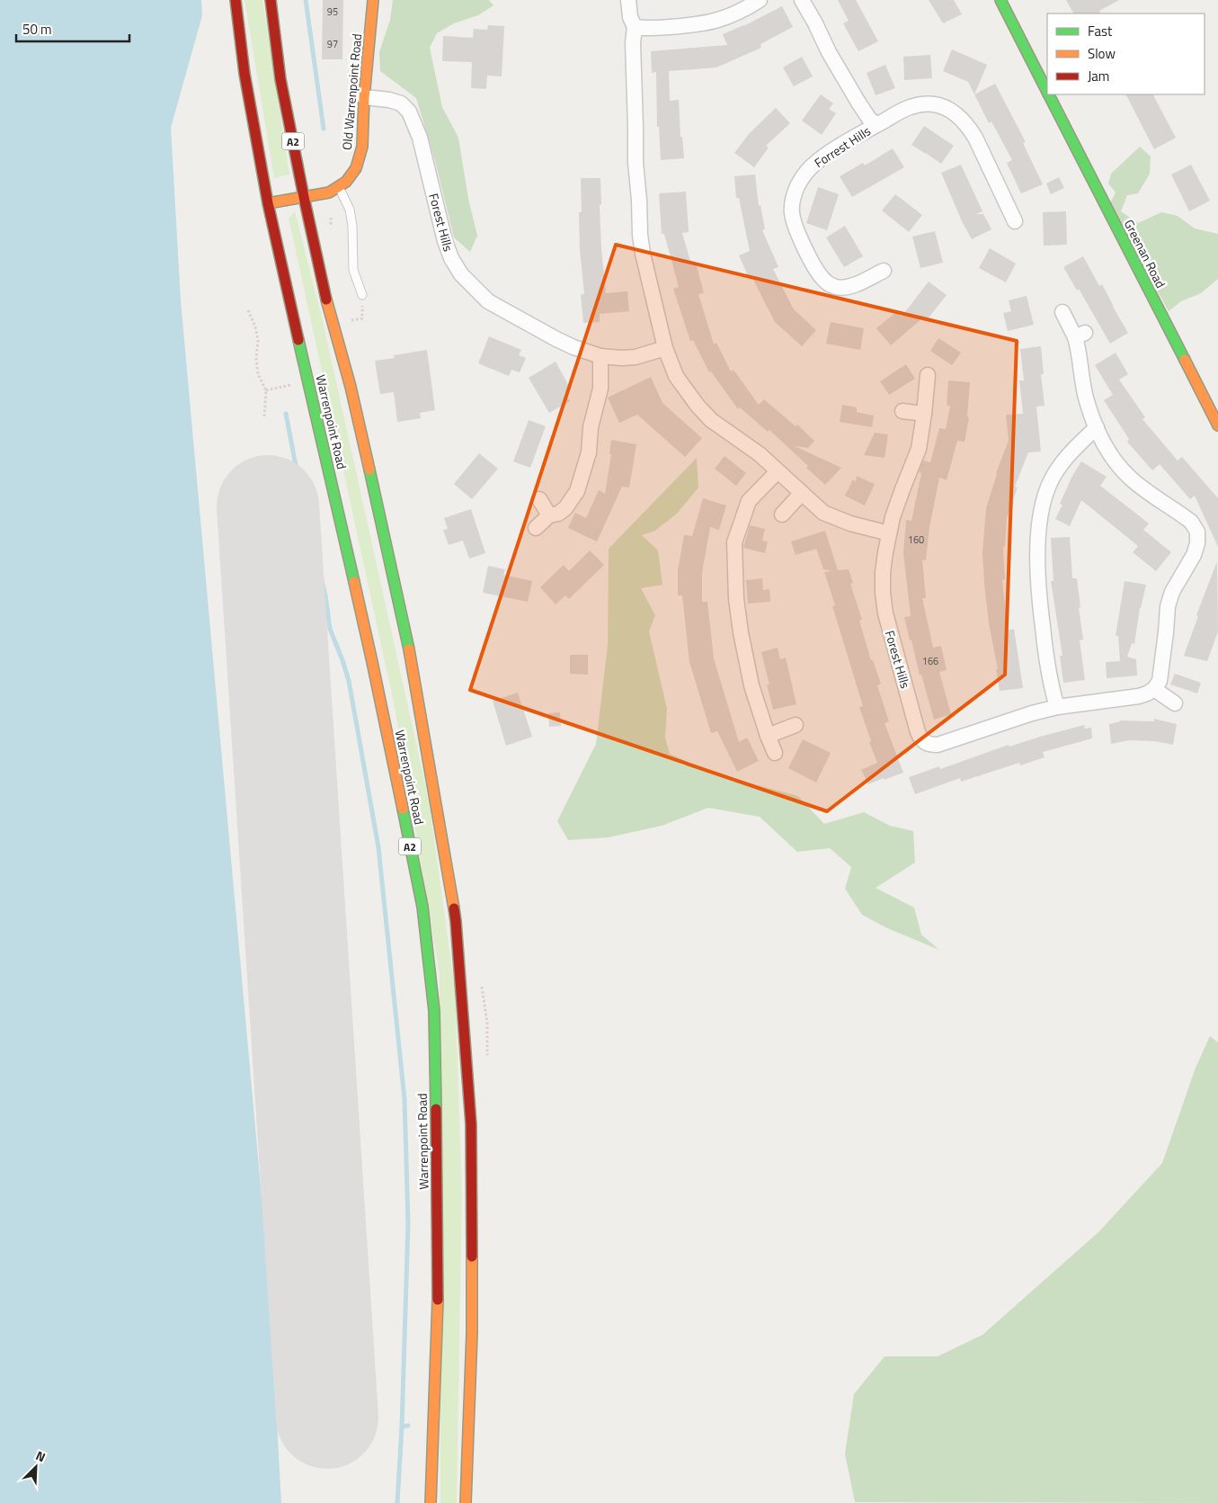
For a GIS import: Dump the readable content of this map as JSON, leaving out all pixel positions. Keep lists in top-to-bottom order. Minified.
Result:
{"streets":{"main road":["Old Warrenpoint Road","A2","Greenan Road","Warrenpoint Road"],"street":["Forrest Hills","Forest Hills"]},"crossings":[["Old Warrenpoint Road","A2"],["Old Warrenpoint Road","Forest Hills"],["Old Warrenpoint Road","Warrenpoint Road"],["A2","Warrenpoint Road"]],"house_numbers":["95","97","160","166"],"legend":["Fast","Slow","Jam"],"scale_bar":"50 m","north":"top right"}
